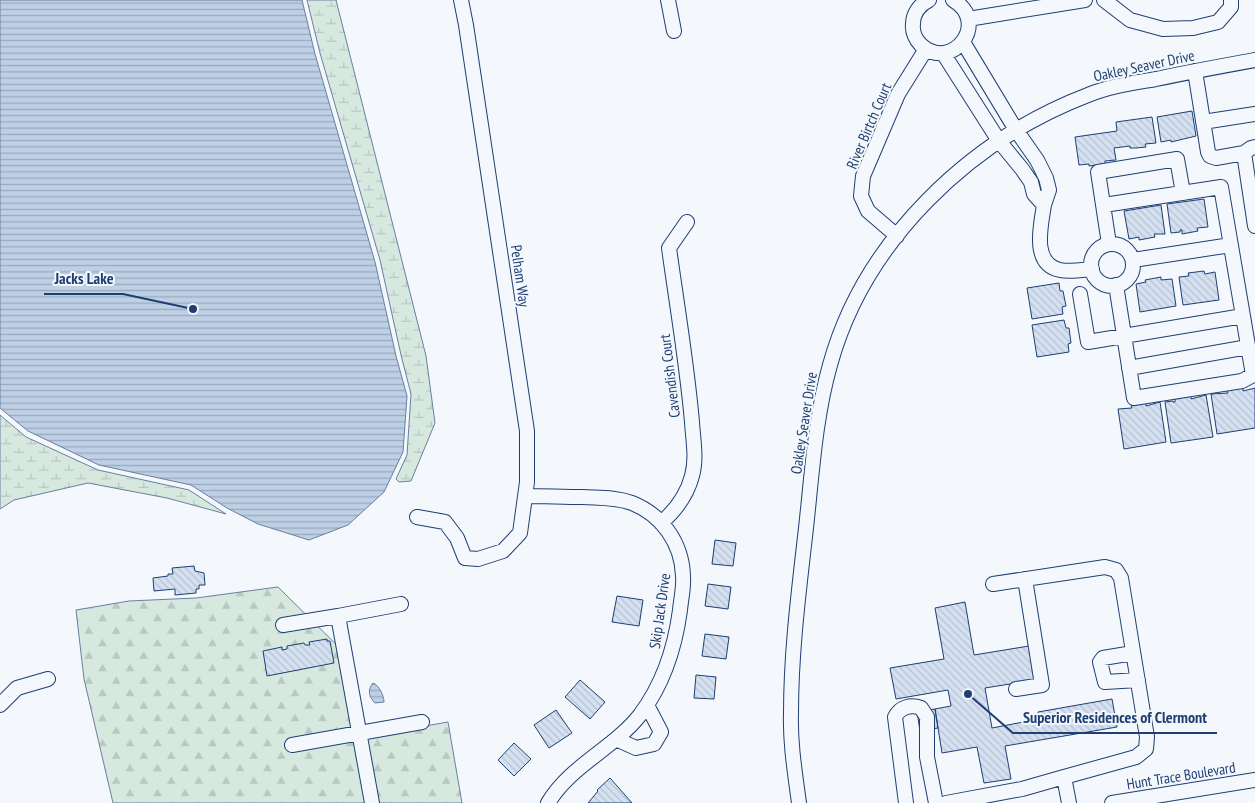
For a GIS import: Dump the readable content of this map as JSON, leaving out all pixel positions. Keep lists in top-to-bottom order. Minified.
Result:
{"streets":{"street":["Oakley Seaver Drive","River Birtch Court","Pelham Way","Cavendish Court","Skip Jack Drive","Hunt Trace Boulevard"]},"crossings":[["Oakley Seaver Drive","River Birtch Court"],["Pelham Way","Skip Jack Drive"],["Cavendish Court","Skip Jack Drive"]],"places":["Jacks Lake","Superior Residences of Clermont"]}
